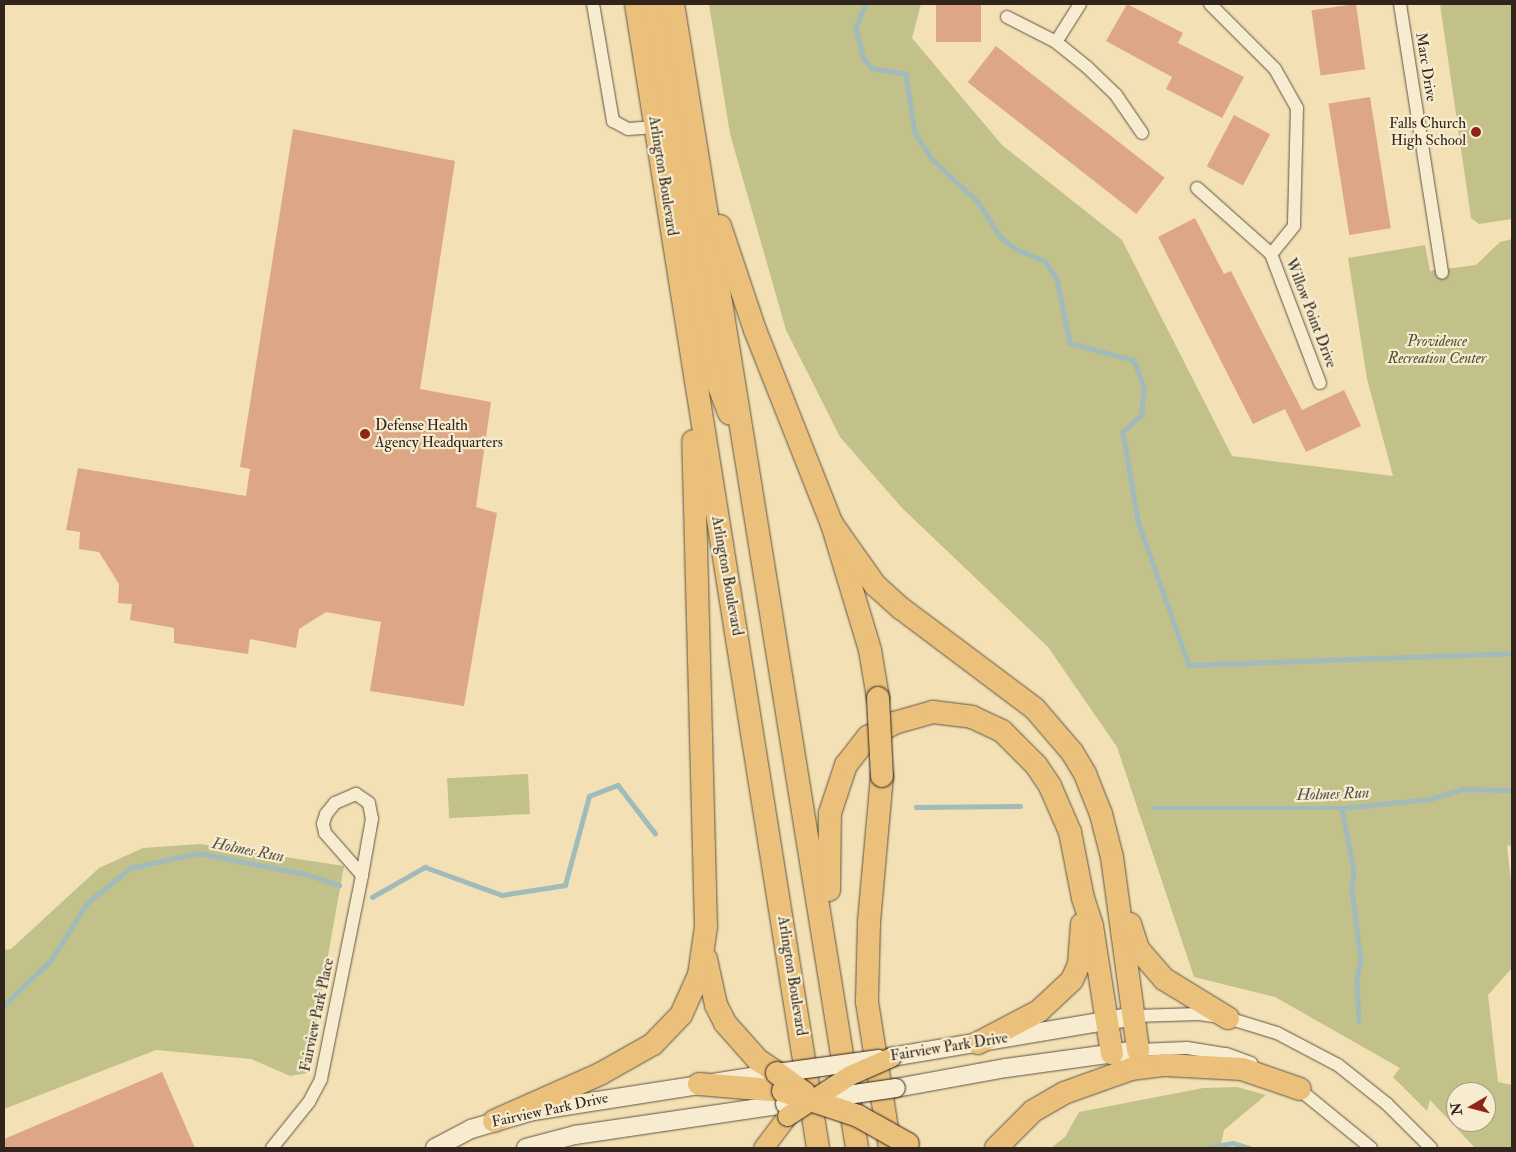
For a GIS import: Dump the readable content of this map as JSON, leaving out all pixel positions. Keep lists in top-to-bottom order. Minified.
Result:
{"streets":{"highway":["Arlington Boulevard"],"main road":["Fairview Park Drive"],"street":["Marc Drive","Willow Point Drive","Fairview Park Place"]},"water":["Holmes Run"],"parks":["Providence Recreation Center"],"places":["Falls Church High School","Defense Health Agency Headquarters"],"north":"left"}
